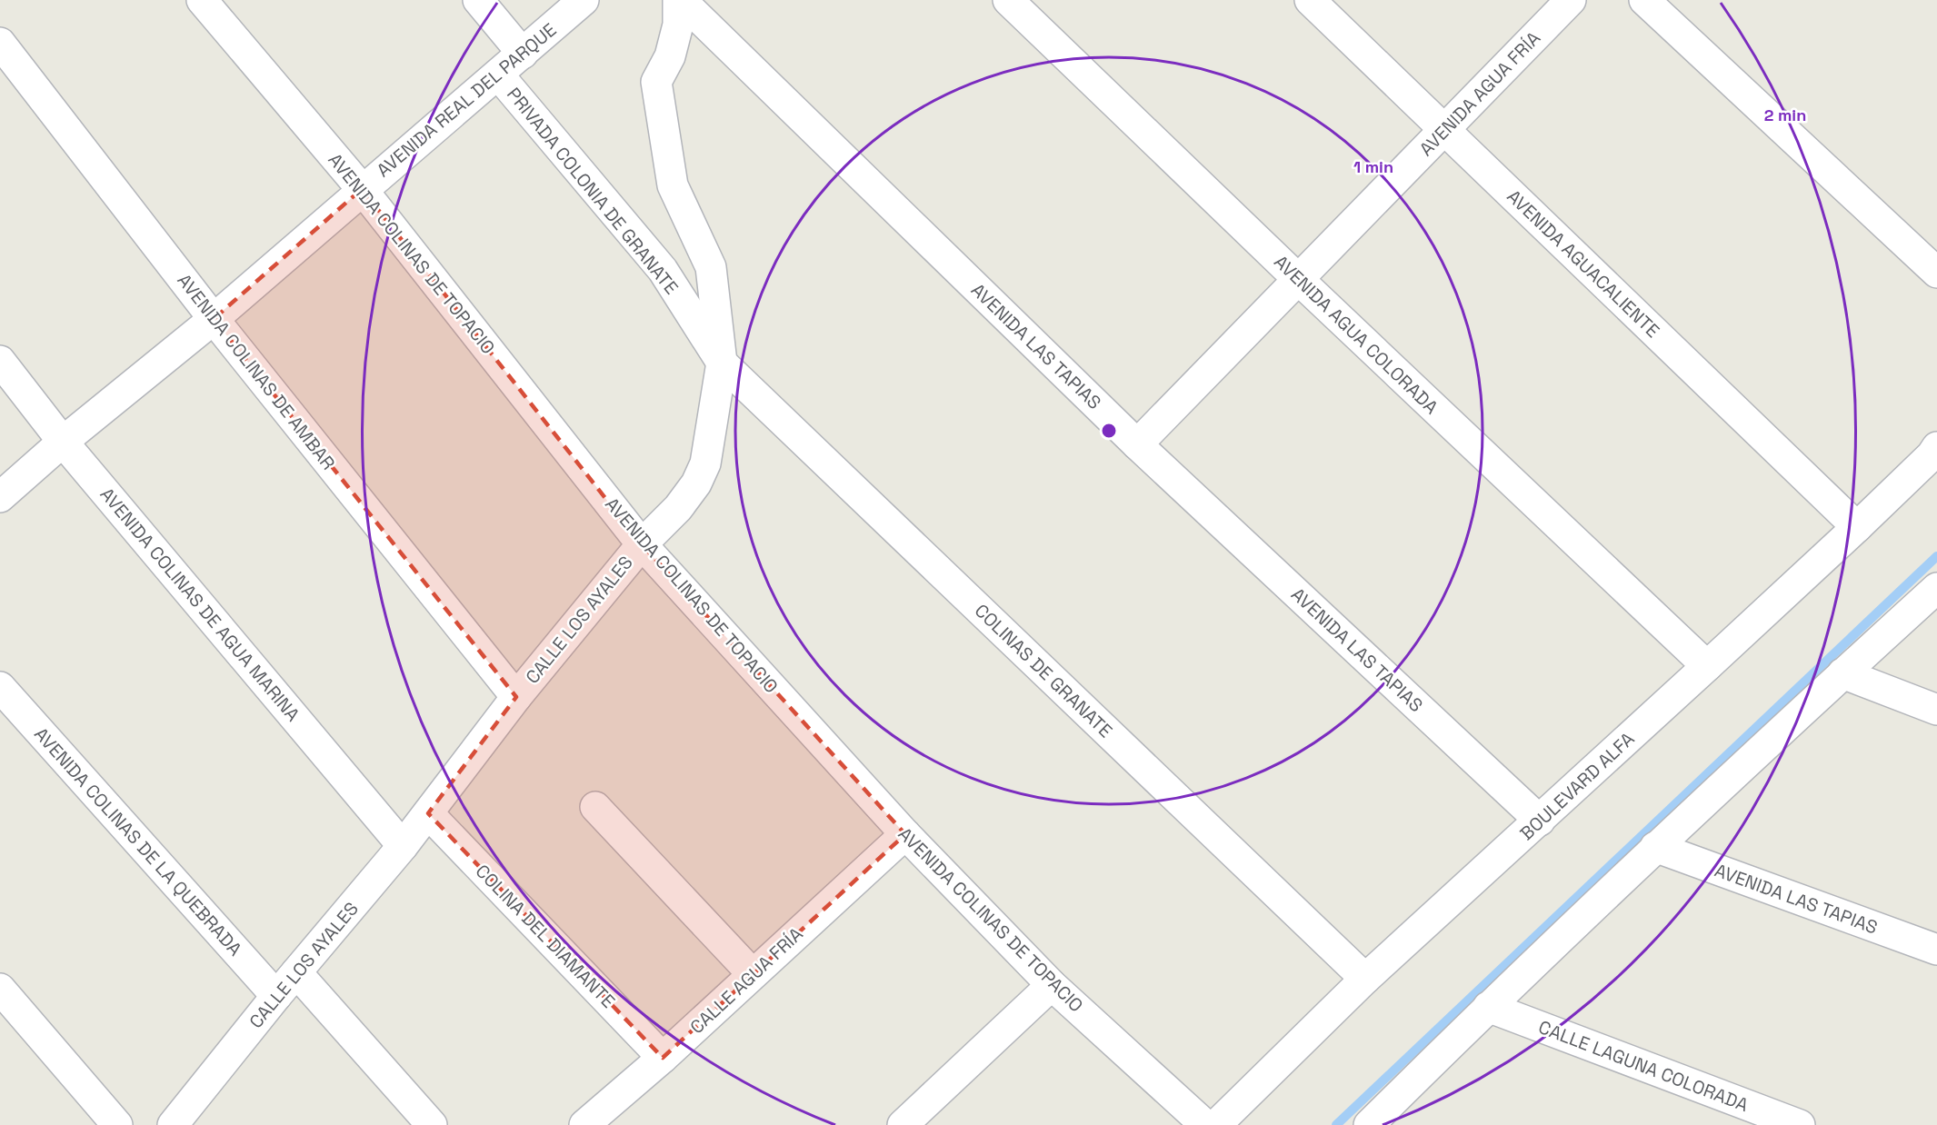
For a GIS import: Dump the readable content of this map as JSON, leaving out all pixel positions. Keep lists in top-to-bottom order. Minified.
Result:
{"streets":{"street":["AVENIDA AGUA FRÍA","AVENIDA REAL DEL PARQUE","PRIVADA COLONIA DE GRANATE","AVENIDA COLINAS DE TOPACIO","AVENIDA AGUACALIENTE","AVENIDA AGUA COLORADA","AVENIDA LAS TAPIAS","AVENIDA COLINAS DE AMBAR","AVENIDA COLINAS DE AGUA MARINA","CALLE LOS AYALES","COLINAS DE GRANATE","BOULEVARD ALFA","AVENIDA COLINAS DE LA QUEBRADA","COLINA DEL DIAMANTE","CALLE AGUA FRÍA","CALLE LAGUNA COLORADA"]},"crossings":[["AVENIDA AGUA FRÍA","AVENIDA AGUACALIENTE"],["AVENIDA AGUA FRÍA","AVENIDA AGUA COLORADA"],["AVENIDA AGUA FRÍA","AVENIDA LAS TAPIAS"],["AVENIDA REAL DEL PARQUE","PRIVADA COLONIA DE GRANATE"],["AVENIDA REAL DEL PARQUE","AVENIDA COLINAS DE TOPACIO"],["AVENIDA REAL DEL PARQUE","AVENIDA COLINAS DE AMBAR"],["AVENIDA REAL DEL PARQUE","AVENIDA COLINAS DE AGUA MARINA"],["PRIVADA COLONIA DE GRANATE","CALLE LOS AYALES"],["PRIVADA COLONIA DE GRANATE","COLINAS DE GRANATE"],["AVENIDA COLINAS DE TOPACIO","CALLE LOS AYALES"],["AVENIDA COLINAS DE TOPACIO","CALLE AGUA FRÍA"],["AVENIDA AGUACALIENTE","BOULEVARD ALFA"],["AVENIDA AGUA COLORADA","BOULEVARD ALFA"],["AVENIDA LAS TAPIAS","CALLE LOS AYALES"],["AVENIDA LAS TAPIAS","BOULEVARD ALFA"],["AVENIDA COLINAS DE AMBAR","CALLE LOS AYALES"],["AVENIDA COLINAS DE AGUA MARINA","CALLE LOS AYALES"],["CALLE LOS AYALES","COLINAS DE GRANATE"],["CALLE LOS AYALES","AVENIDA COLINAS DE LA QUEBRADA"],["CALLE LOS AYALES","COLINA DEL DIAMANTE"],["COLINAS DE GRANATE","BOULEVARD ALFA"],["COLINA DEL DIAMANTE","CALLE AGUA FRÍA"]],"rings":["2 min","1 min"]}
